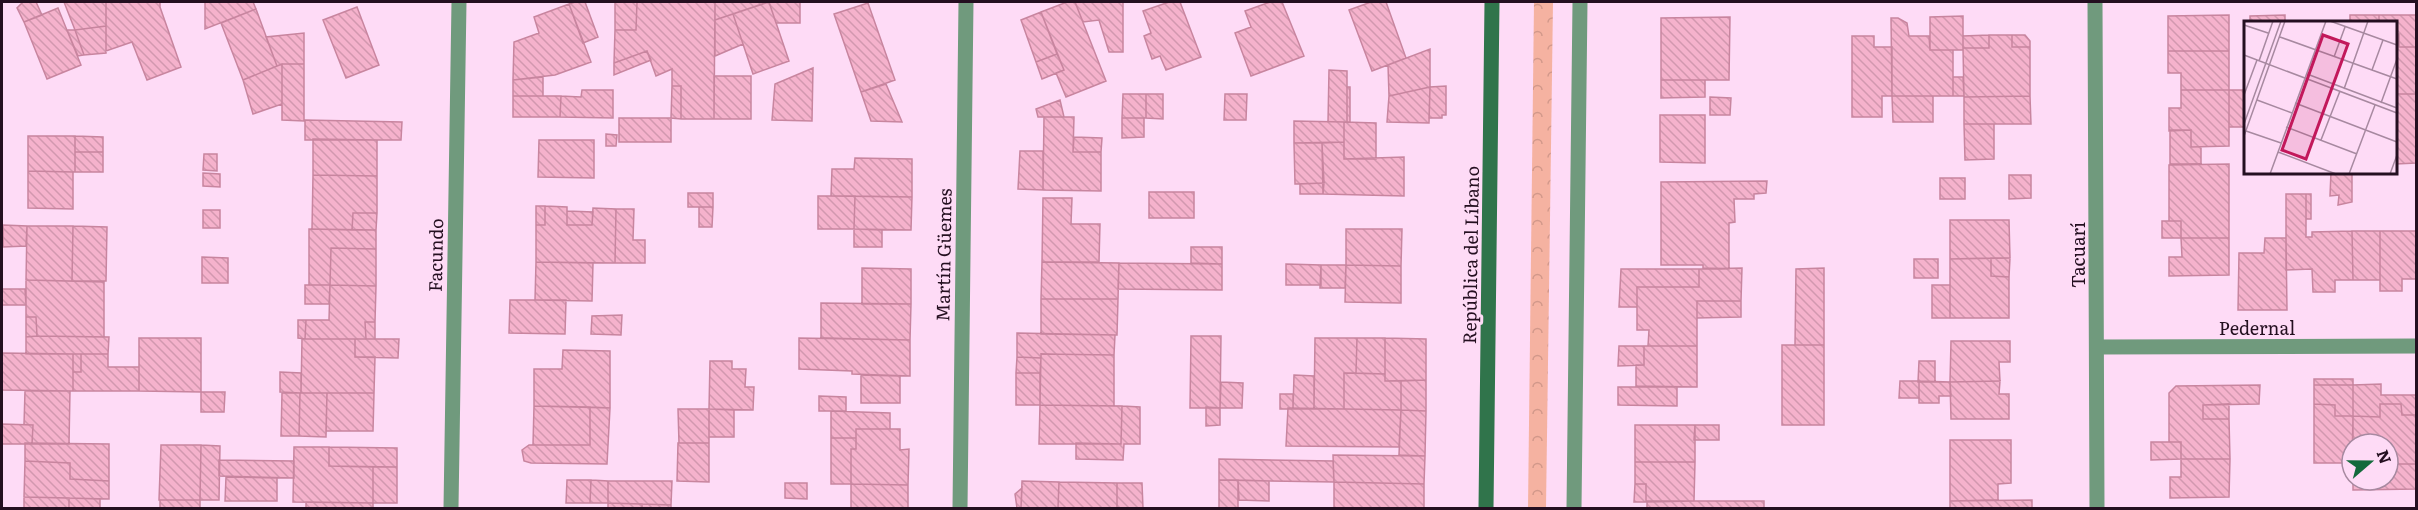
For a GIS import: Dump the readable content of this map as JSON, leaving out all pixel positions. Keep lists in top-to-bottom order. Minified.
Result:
{"streets":{"main road":["República del Líbano"],"street":["Facundo","Martín Güemes","Tacuarí","Pedernal"]},"crossings":[["Tacuarí","Pedernal"]],"north":"right"}
